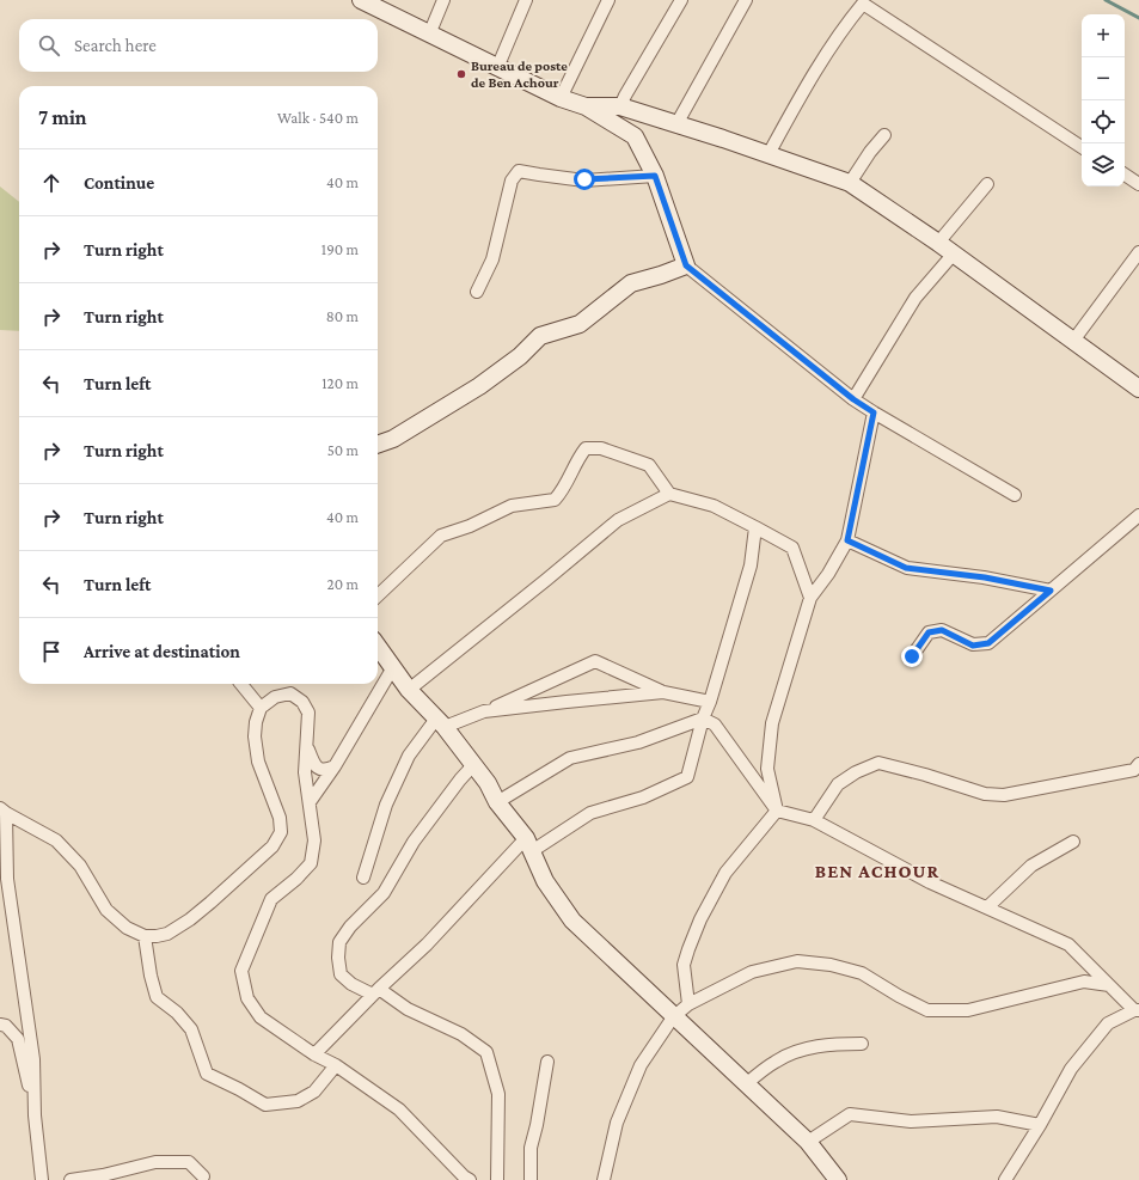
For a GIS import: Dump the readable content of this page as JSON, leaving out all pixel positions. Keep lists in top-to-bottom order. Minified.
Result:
{"districts":["BEN ACHOUR"],"places":["Bureau de poste de Ben Achour"],"page":{"map_buttons":["+","−"],"search":"Search here","heading":["7 min","Walk · 540 m"],"list":[["Continue","40 m"],["Turn right","190 m"],["Turn right","80 m"],["Turn left","120 m"],["Turn right","50 m"],["Turn right","40 m"],["Turn left","20 m"],"Arrive at destination"]}}
